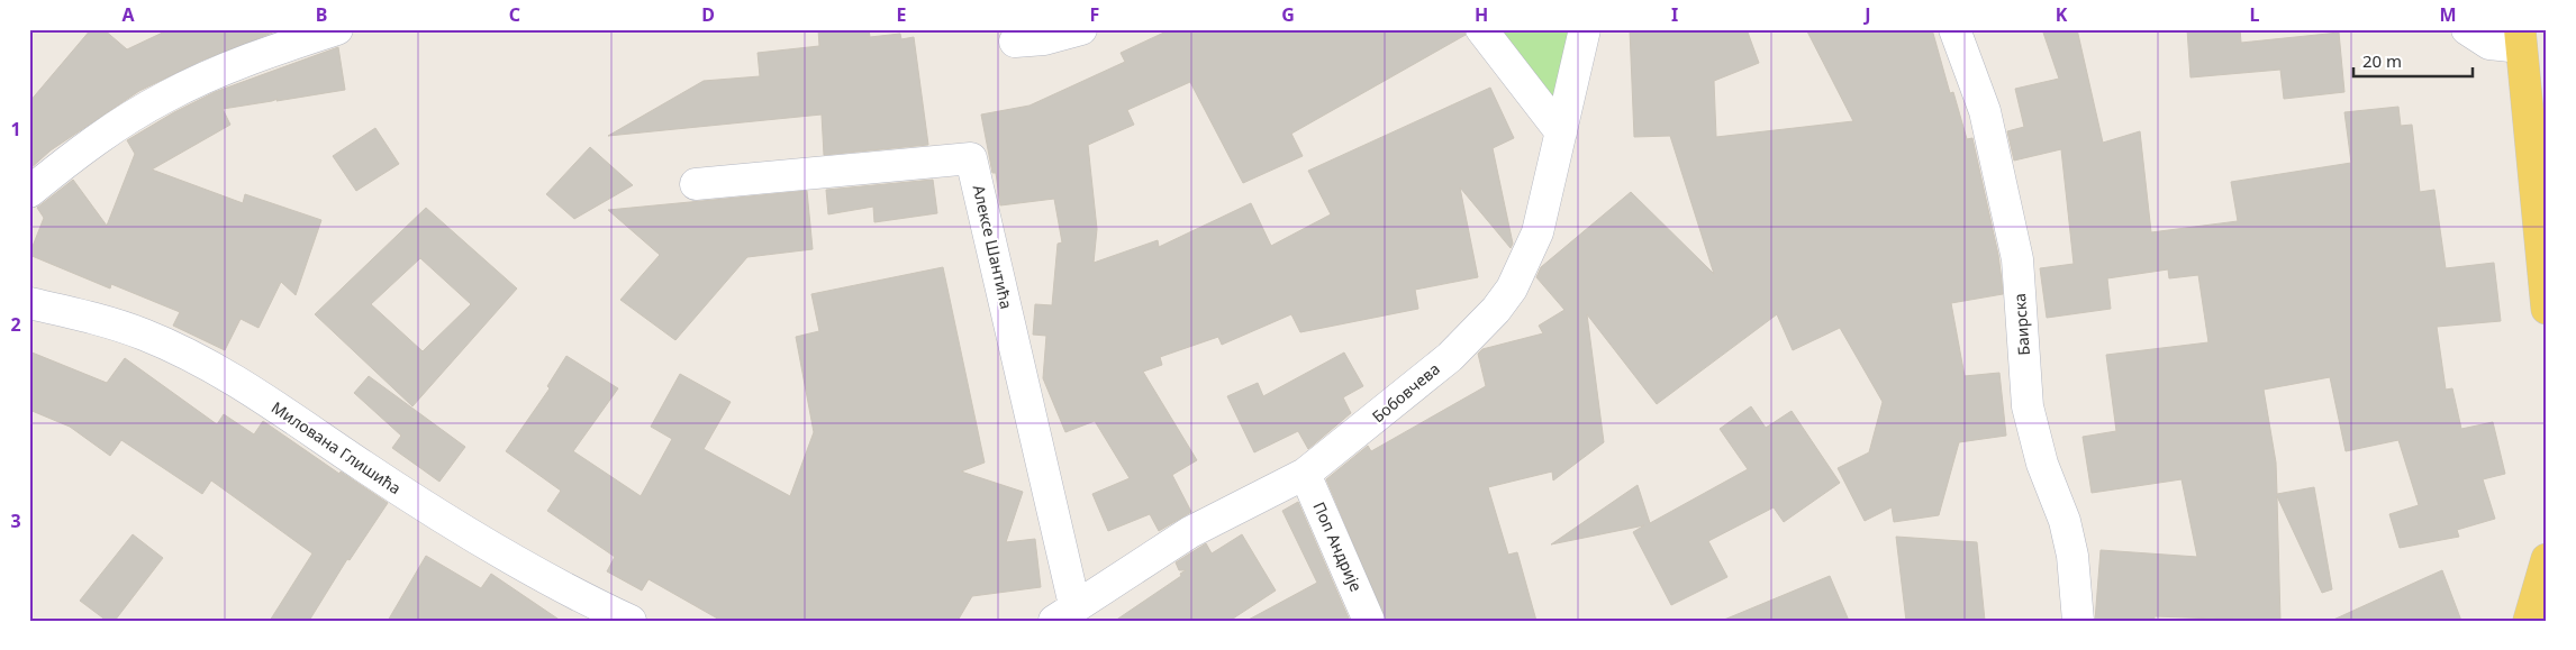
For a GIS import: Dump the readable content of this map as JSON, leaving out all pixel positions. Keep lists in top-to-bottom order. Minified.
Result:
{"streets":{"street":["Алексе Шантића","Баирска","Бобовчева","Милована Глишића","Поп Андрије"]},"crossings":[["Алексе Шантића","Бобовчева"],["Бобовчева","Поп Андрије"]],"scale_bar":"20 m","grid":{"columns":["A","B","C","D","E","F","G","H","I","J","K","L","M"],"rows":["1","2","3"]}}
